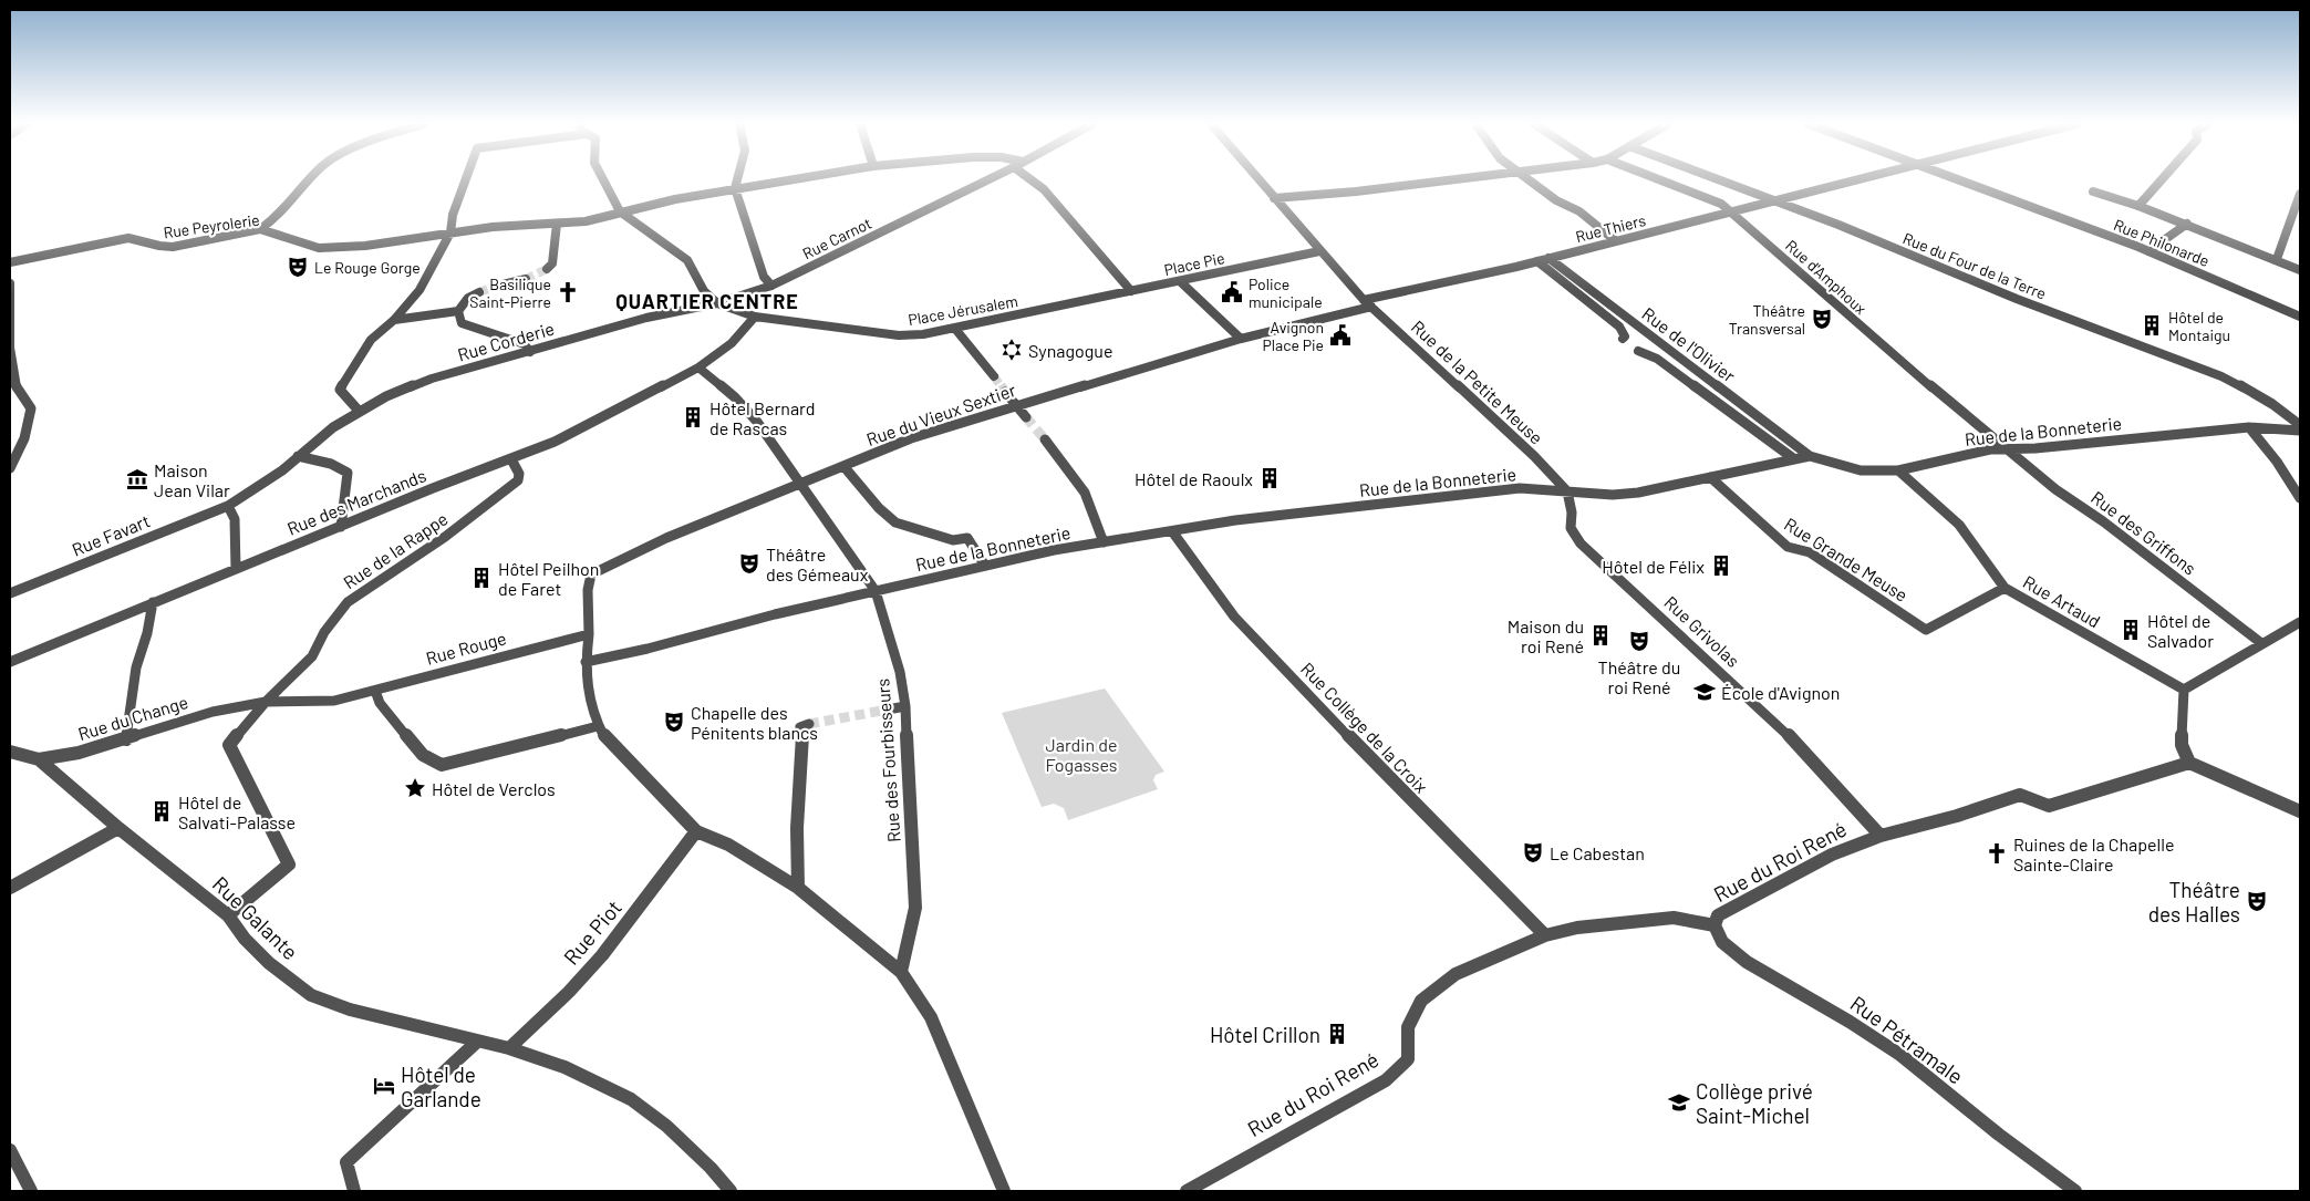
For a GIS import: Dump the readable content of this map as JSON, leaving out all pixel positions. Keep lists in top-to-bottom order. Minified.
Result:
{"streets":{"street":["Rue Peyrolerie","Rue Thiers","Rue Carnot","Rue Philonarde","Place Pie","Rue du Four de la Terre","Rue d'Amphoux","Place Jérusalem","Rue Corderie","Rue de l'Olivier","Rue de la Petite Meuse","Rue du Vieux Sextier","Rue de la Bonneterie","Rue des Marchands","Rue des Griffons","Rue Favart","Rue de la Rappe","Rue Grande Meuse","Rue Artaud","Rue Grivolas","Rue Rouge","Rue du Change","Rue Collège de la Croix","Rue des Fourbisseurs","Rue du Roi René","Rue Galante","Rue Piot","Rue Pétramale"]},"crossings":[["Rue Thiers","Rue du Four de la Terre"],["Rue Thiers","Rue d'Amphoux"],["Rue Thiers","Rue de l'Olivier"],["Rue Carnot","Place Jérusalem"],["Rue Carnot","Rue Corderie"],["Place Pie","Place Jérusalem"],["Place Pie","Rue de la Petite Meuse"],["Rue d'Amphoux","Rue de la Bonneterie"],["Rue d'Amphoux","Rue des Griffons"],["Place Jérusalem","Rue Corderie"],["Place Jérusalem","Rue des Marchands"],["Rue Corderie","Rue Favart"],["Rue de l'Olivier","Rue de la Bonneterie"],["Rue de la Petite Meuse","Rue du Vieux Sextier"],["Rue de la Petite Meuse","Rue de la Bonneterie"],["Rue de la Petite Meuse","Rue Grivolas"],["Rue du Vieux Sextier","Rue Rouge"],["Rue du Vieux Sextier","Rue des Fourbisseurs"],["Rue de la Bonneterie","Rue des Griffons"],["Rue de la Bonneterie","Rue Grande Meuse"],["Rue de la Bonneterie","Rue Artaud"],["Rue de la Bonneterie","Rue Grivolas"],["Rue de la Bonneterie","Rue Collège de la Croix"],["Rue de la Bonneterie","Rue des Fourbisseurs"],["Rue des Marchands","Rue de la Rappe"],["Rue des Marchands","Rue des Fourbisseurs"],["Rue de la Rappe","Rue Rouge"],["Rue de la Rappe","Rue du Change"],["Rue Grande Meuse","Rue Artaud"],["Rue Grivolas","Rue du Roi René"],["Rue Rouge","Rue du Change"],["Rue du Change","Rue Galante"],["Rue Collège de la Croix","Rue du Roi René"],["Rue du Roi René","Rue Pétramale"],["Rue Galante","Rue Piot"]],"districts":["QUARTIER CENTRE"],"parks":["Jardin de Fogasses"],"places":{"theatre":["Le Rouge Gorge","Théâtre Transversal","Théâtre des Gémeaux","Théâtre du roi René","Chapelle des Pénitents blancs","Le Cabestan","Théâtre des Halles"],"church":["Basilique Saint-Pierre","Ruines de la Chapelle Sainte-Claire"],"public building":["Police municipale","Avignon Place Pie"],"building":["Hôtel de Montaigu","Hôtel Bernard de Rascas","Hôtel de Raoulx","Hôtel de Félix","Hôtel Peilhon de Faret","Hôtel de Salvador","Maison du roi René","Hôtel de Salvati-Palasse","Hôtel Crillon"],"synagogue":["Synagogue"],"museum":["Maison Jean Vilar"],"school or university":["École d'Avignon","Collège privé Saint-Michel"],"place":["Hôtel de Verclos"],"hotel":["Hôtel de Garlande"]}}
